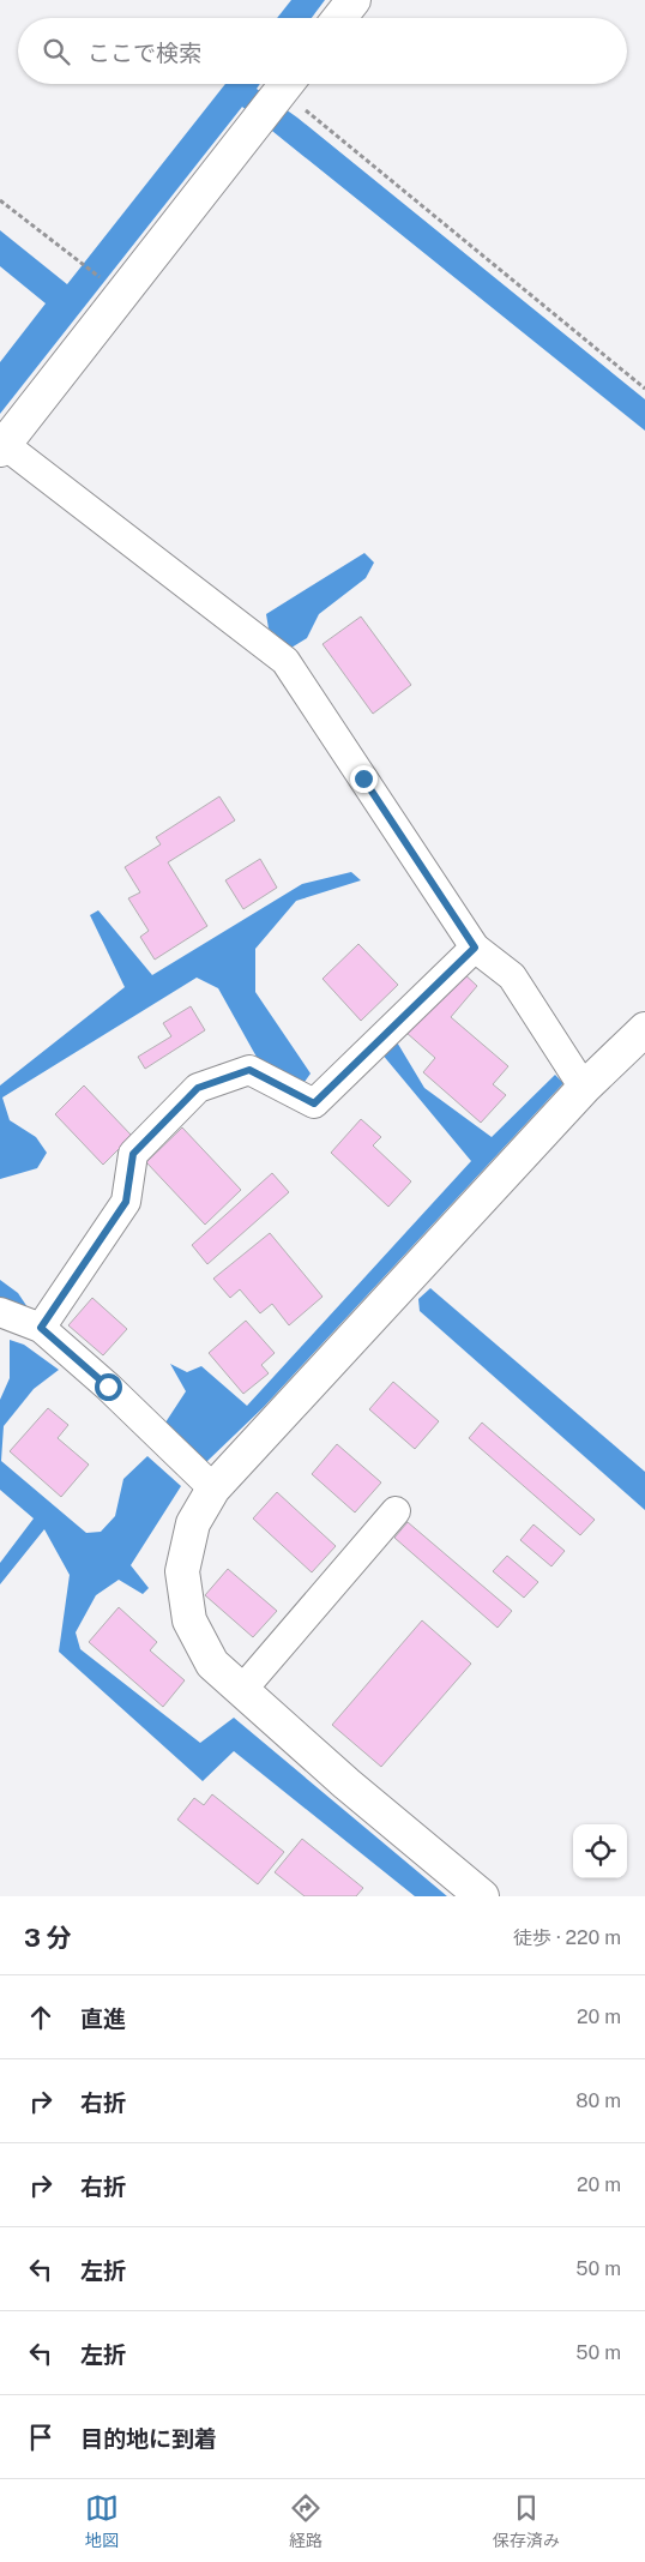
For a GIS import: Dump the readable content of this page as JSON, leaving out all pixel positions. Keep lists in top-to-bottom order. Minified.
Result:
{"page":{"search":"ここで検索","heading":["3 分","徒歩 · 220 m"],"list":[["直進","20 m"],["右折","80 m"],["右折","20 m"],["左折","50 m"],["左折","50 m"],"目的地に到着"],"nav":["地図","経路","保存済み"]}}
